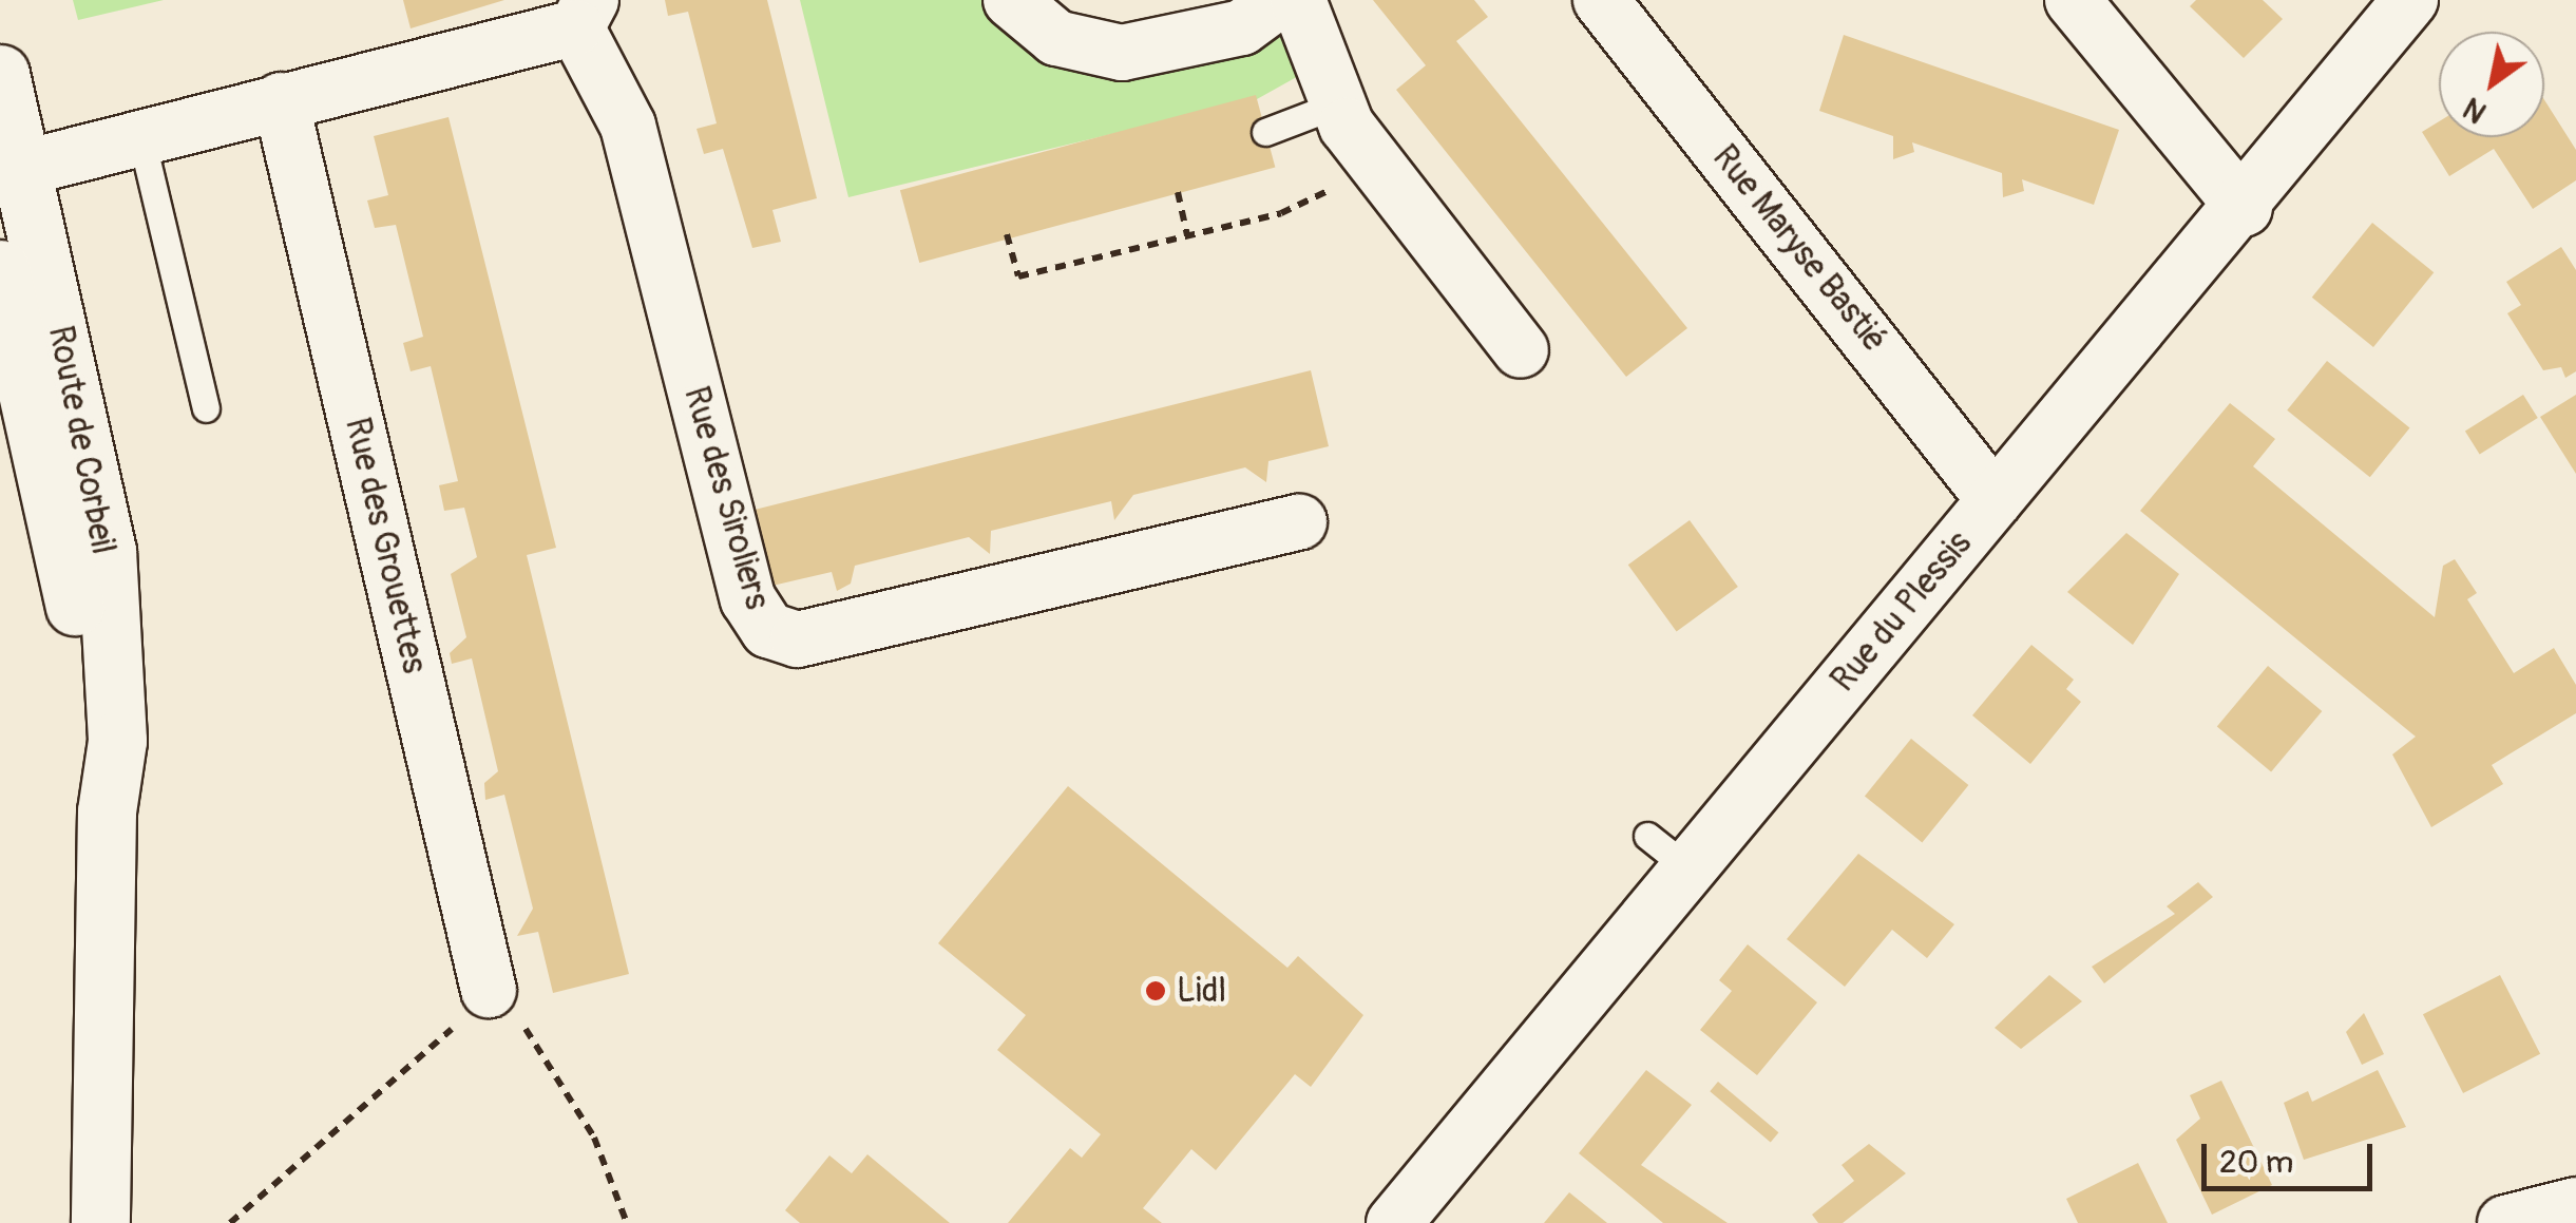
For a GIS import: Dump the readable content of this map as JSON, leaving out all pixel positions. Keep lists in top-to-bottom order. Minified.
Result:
{"streets":{"main road":["Route de Corbeil"],"street":["Rue Maryse Bastié","Rue des Siroliers","Rue des Grouettes","Rue du Plessis"]},"crossings":[["Rue Maryse Bastié","Rue du Plessis"],["Route de Corbeil","Rue des Siroliers"],["Rue des Siroliers","Rue des Grouettes"]],"places":["Lidl"],"scale_bar":"20 m","north":"bottom left"}
